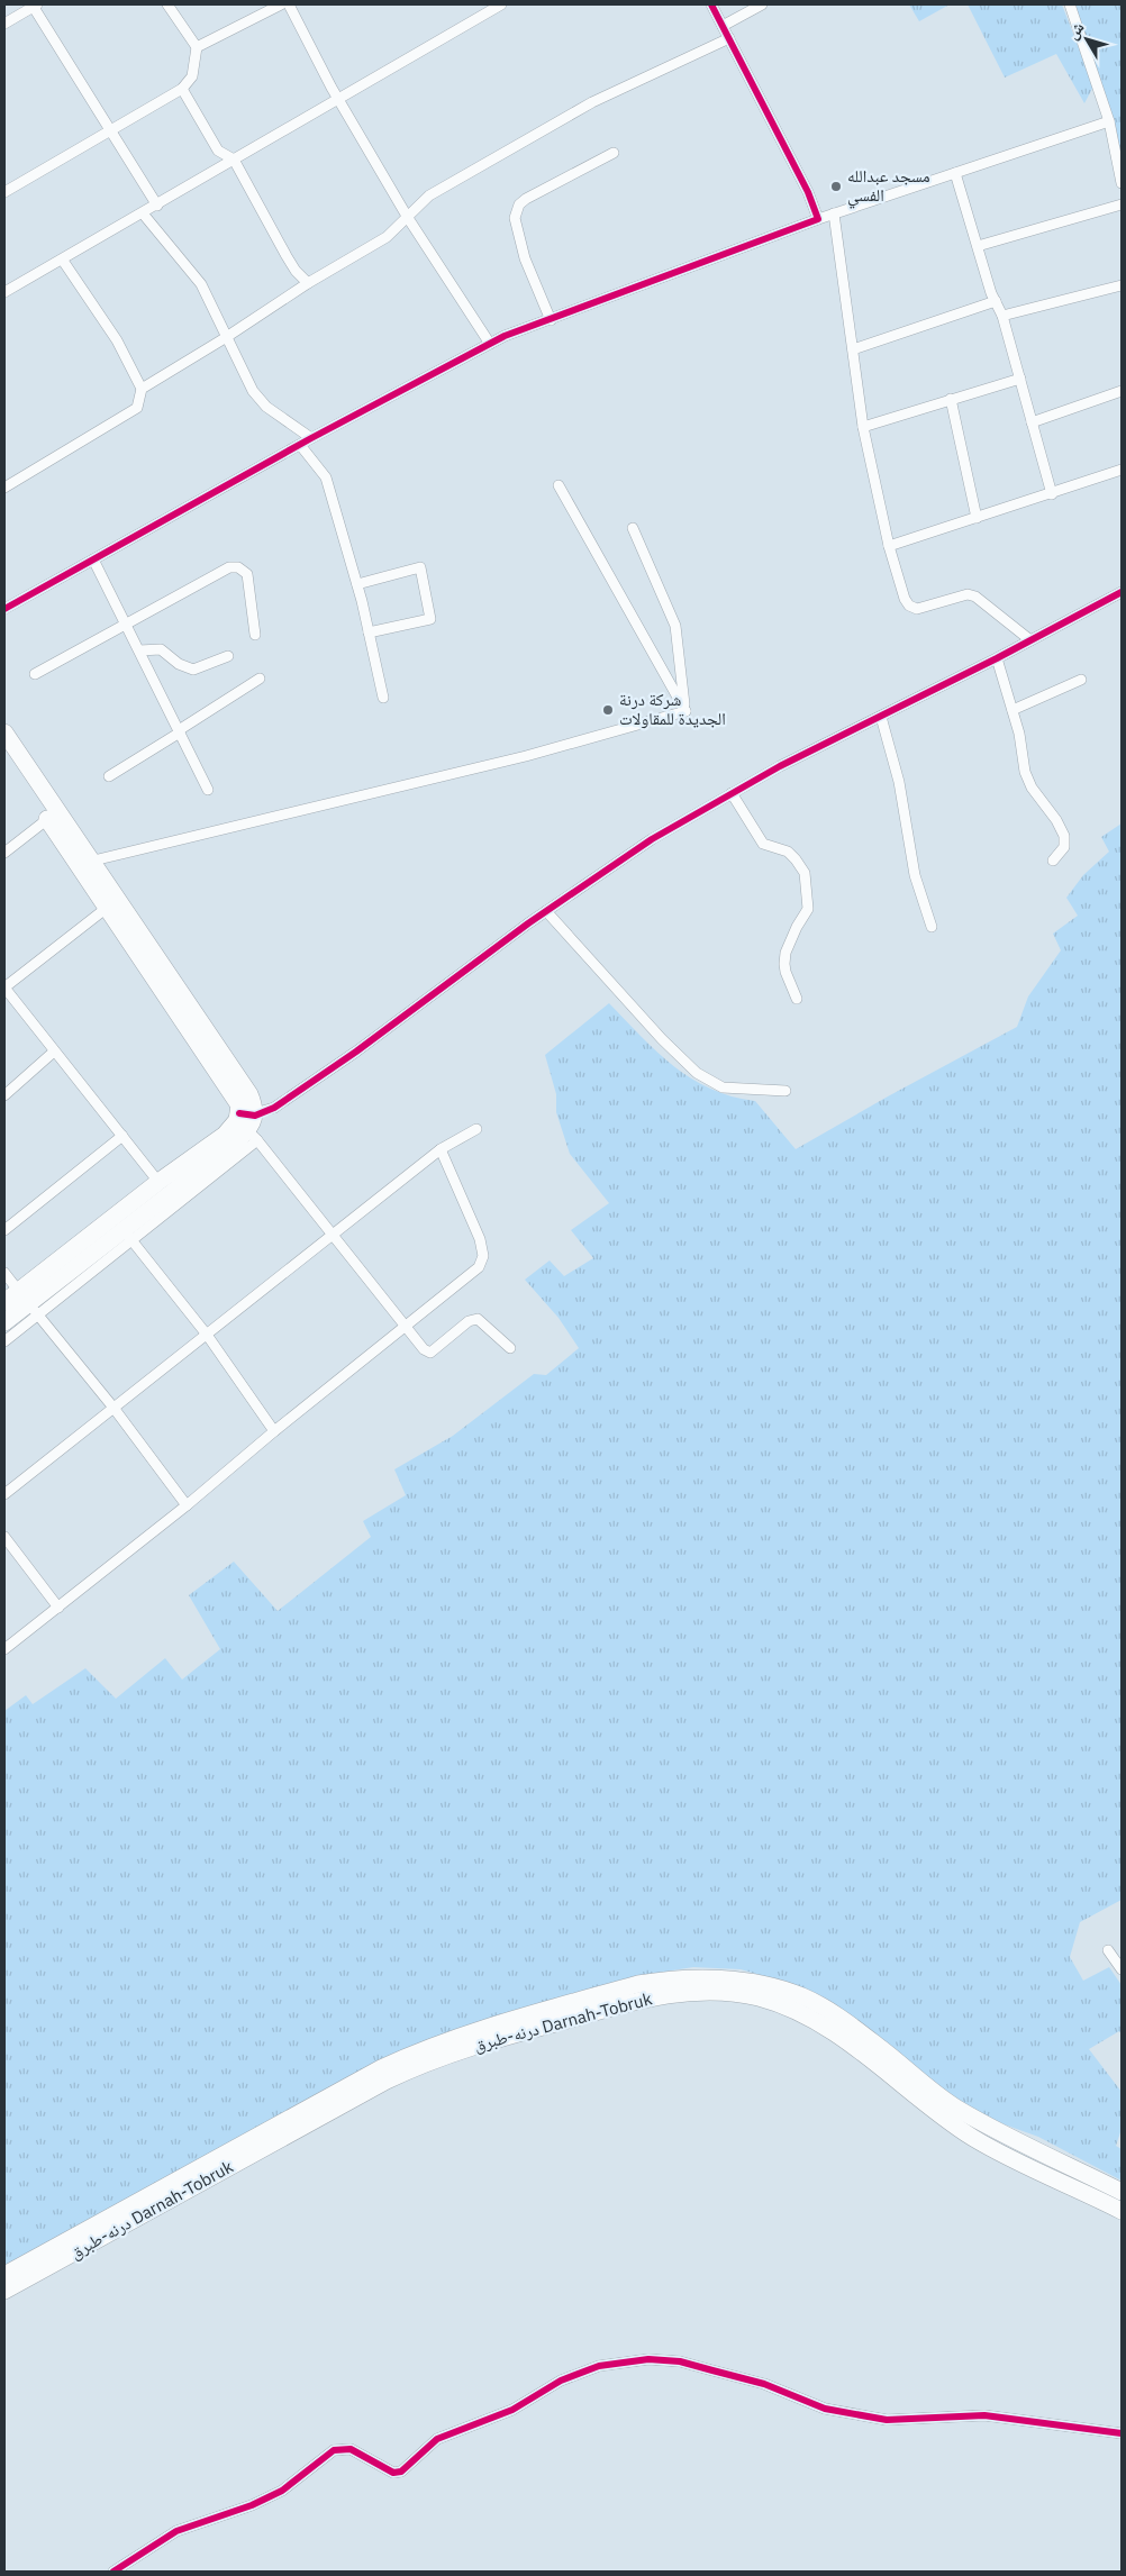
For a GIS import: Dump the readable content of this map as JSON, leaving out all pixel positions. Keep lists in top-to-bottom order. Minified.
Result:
{"streets":{"main road":["درنه-طبرق Darnah-Tobruk"]},"places":["مسجد عبدالله الفسي","شركة درنة الجديدة للمقاولات"],"north":"top left"}
